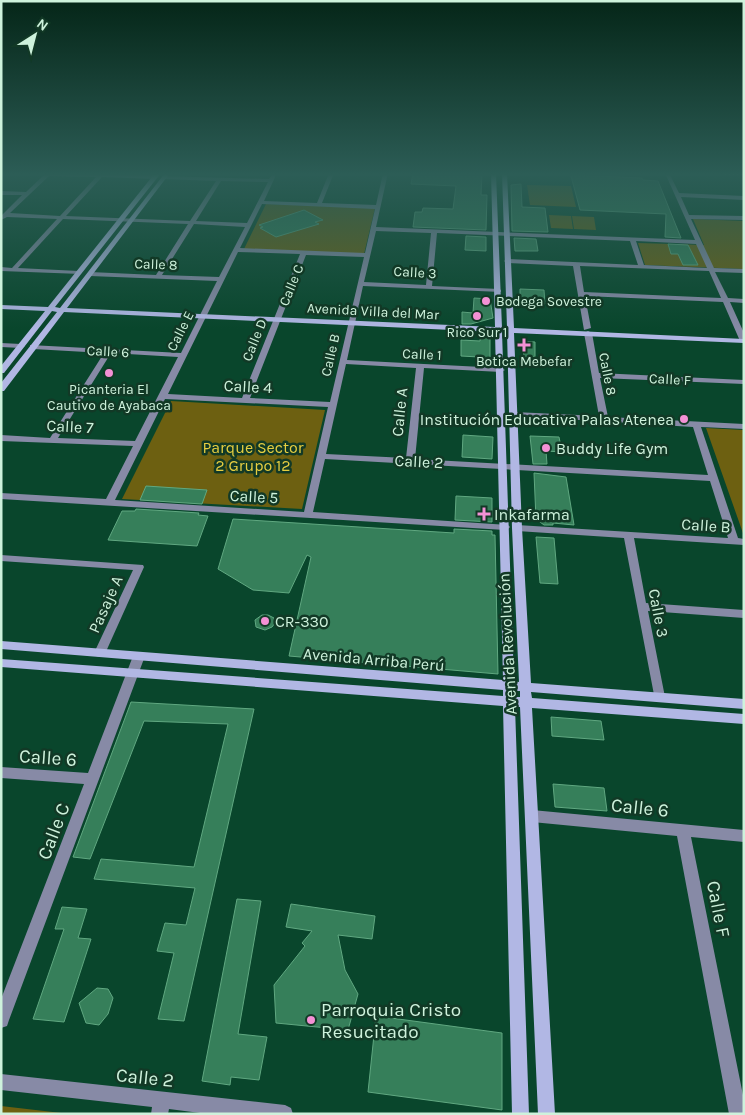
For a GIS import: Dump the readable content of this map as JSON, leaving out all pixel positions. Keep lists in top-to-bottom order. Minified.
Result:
{"streets":{"street":["Calle 8","Calle 3","Calle C","Avenida Villa del Mar","Calle E","Calle D","Calle 6","Calle 1","Calle B","Calle F","Calle 4","Calle A","Calle 7","Calle 2","Calle 5","Pasaje A","Avenida Revolución","Avenida Arriba Perú"]},"crossings":[["Calle 8","Avenida Villa del Mar"],["Calle 8","Calle E"],["Calle 8","Calle F"],["Calle 3","Calle B"],["Calle 3","Avenida Revolución"],["Calle 3","Avenida Arriba Perú"],["Calle C","Avenida Villa del Mar"],["Calle C","Calle D"],["Calle C","Calle 6"],["Calle C","Avenida Arriba Perú"],["Avenida Villa del Mar","Calle E"],["Avenida Villa del Mar","Calle D"],["Avenida Villa del Mar","Calle B"],["Avenida Villa del Mar","Avenida Revolución"],["Calle E","Calle 6"],["Calle E","Calle 4"],["Calle E","Calle 7"],["Calle E","Calle 5"],["Calle D","Calle 4"],["Calle 6","Calle F"],["Calle 6","Avenida Revolución"],["Calle 1","Calle B"],["Calle 1","Calle A"],["Calle 1","Avenida Revolución"],["Calle B","Calle 4"],["Calle B","Calle 2"],["Calle B","Calle 5"],["Calle B","Avenida Revolución"],["Calle A","Calle 2"],["Calle 2","Avenida Revolución"],["Calle 5","Avenida Revolución"],["Pasaje A","Avenida Arriba Perú"],["Avenida Revolución","Avenida Arriba Perú"]],"parks":["Parque Sector 2 Grupo 12"],"places":{"other":["Bodega Sovestre","Rico Sur 1","Picanteria El Cautivo de Ayabaca","Institución Educativa Palas Atenea","Buddy Life Gym","CR-330","Parroquia Cristo Resucitado"],"health":["Botica Mebefar","Inkafarma"]},"north":"top right"}
